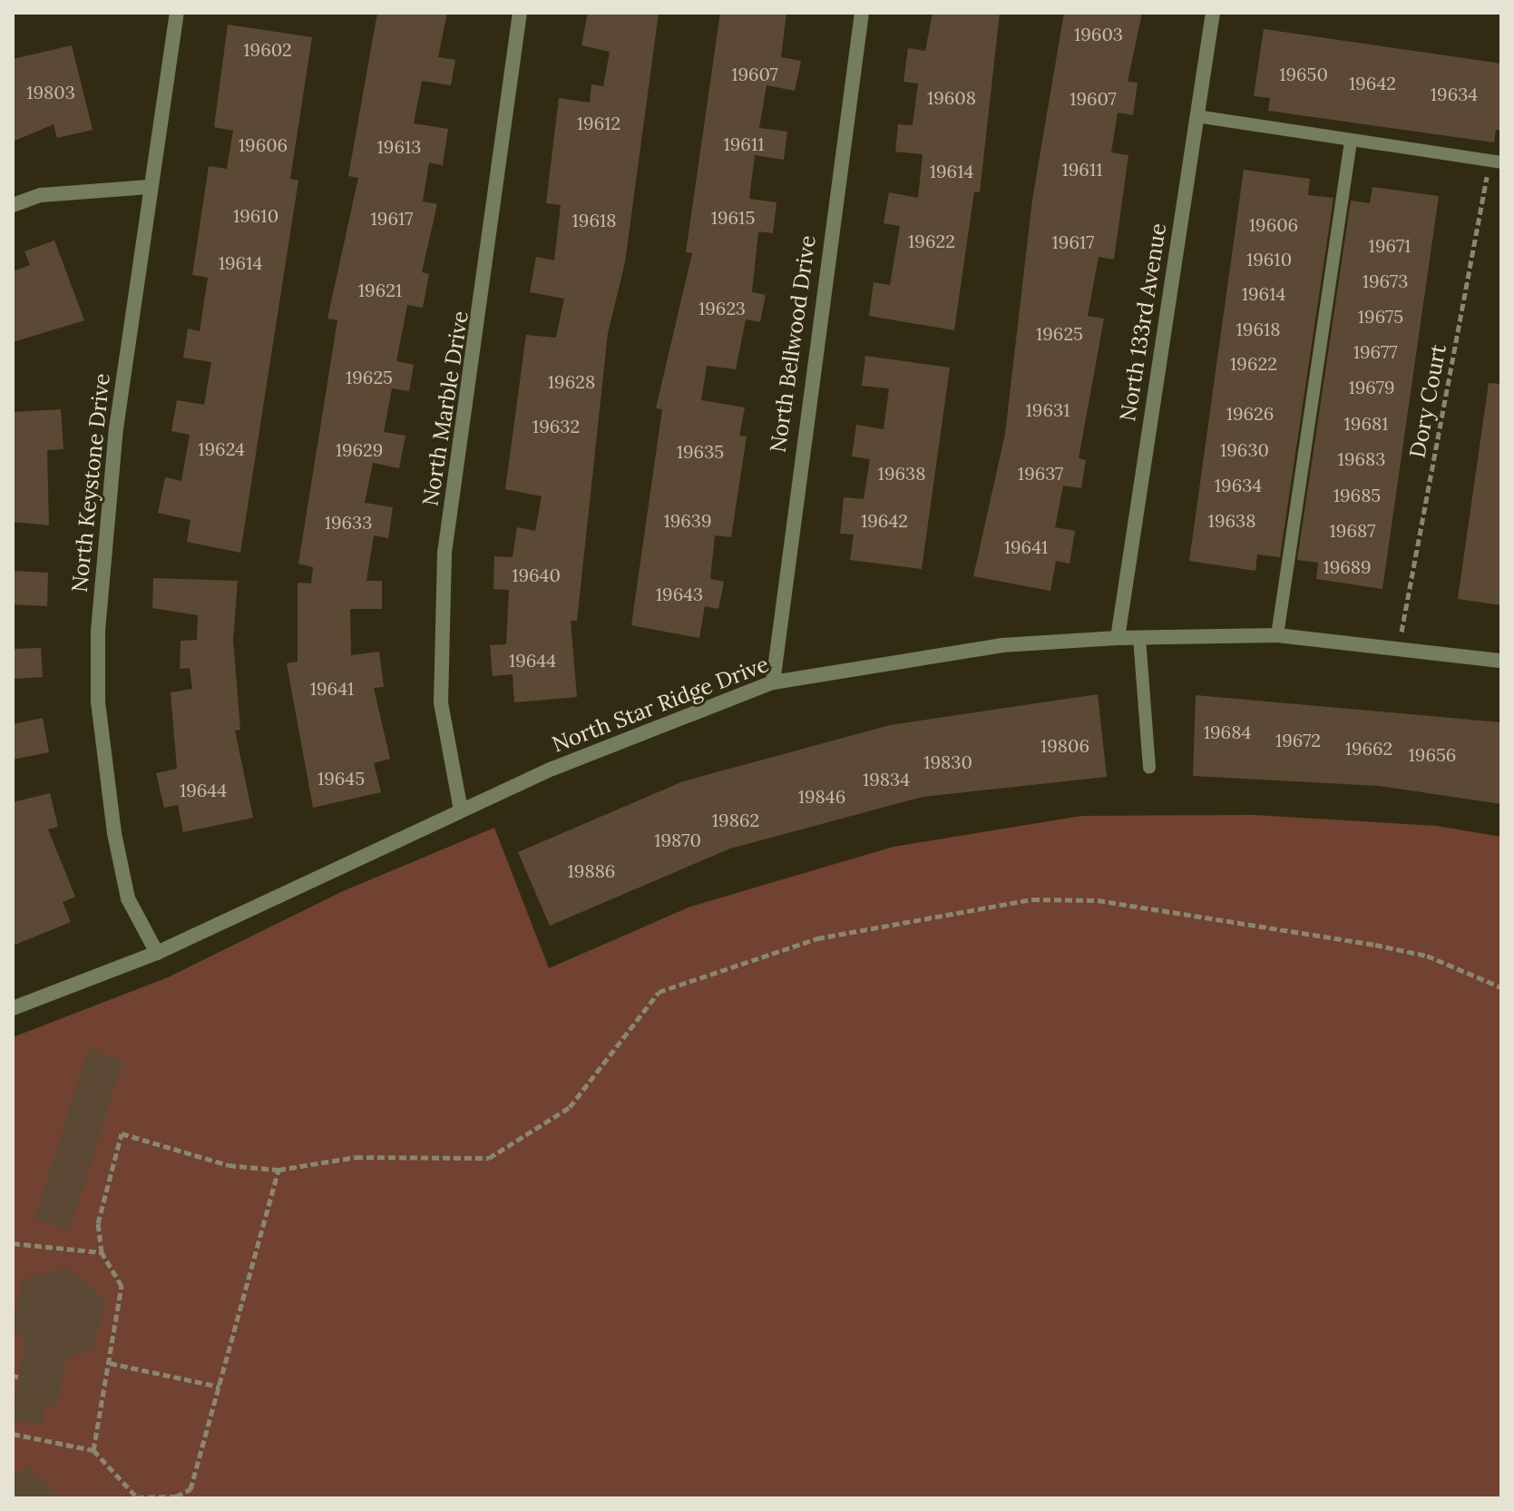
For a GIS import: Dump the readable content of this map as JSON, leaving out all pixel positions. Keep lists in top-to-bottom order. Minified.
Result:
{"streets":{"street":["North 133rd Avenue","North Bellwood Drive","North Marble Drive","North Keystone Drive","North Star Ridge Drive"],"path":["Dory Court"]},"crossings":[["North 133rd Avenue","North Star Ridge Drive"],["North Bellwood Drive","North Star Ridge Drive"],["Dory Court","North Star Ridge Drive"],["North Marble Drive","North Star Ridge Drive"],["North Keystone Drive","North Star Ridge Drive"]],"house_numbers":["19603","19602","19607","19650","19642","19803","19634","19608","19607","19612","19611","19606","19613","19611","19614","19610","19615","19617","19618","19606","19622","19617","19671","19610","19614","19673","19621","19614","19623","19675","19618","19625","19677","19622","19625","19628","19679","19631","19626","19681","19632","19624","19629","19630","19635","19683","19638","19637","19634","19685","19639","19642","19638","19633","19687","19641","19689","19640","19643","19644","19641","19684","19672","19806","19662","19656","19830","19645","19834","19644","19846","19862","19870","19886"]}
